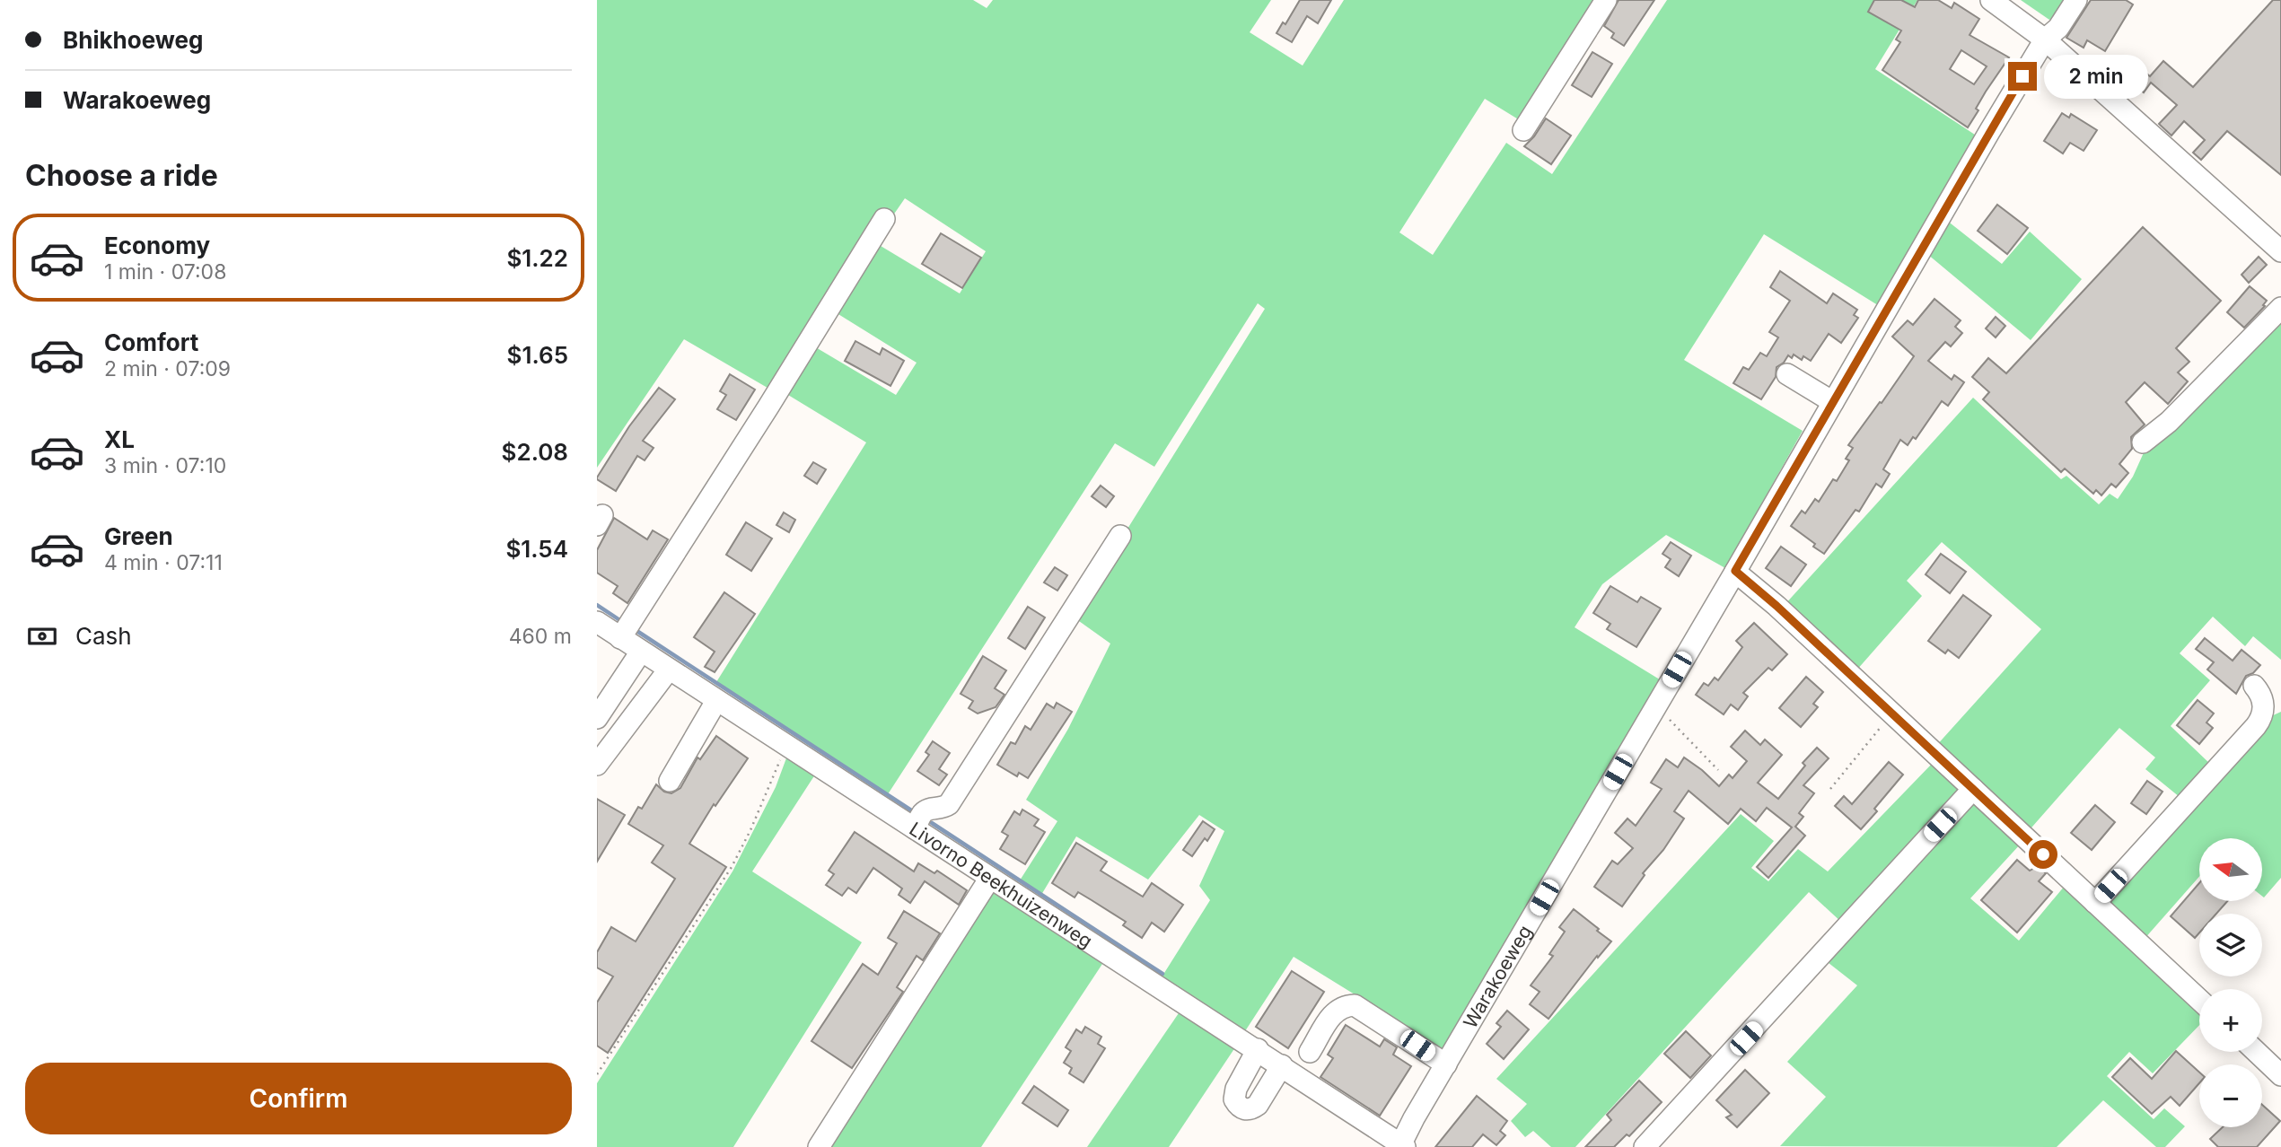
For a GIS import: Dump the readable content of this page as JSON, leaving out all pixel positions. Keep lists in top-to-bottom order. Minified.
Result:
{"streets":{"street":["Livorno Beekhuizenweg","Warakoeweg"]},"crossings":[["Livorno Beekhuizenweg","Warakoeweg"]],"north":"left","page":{"banner":["Bhikhoeweg","Warakoeweg"],"bubble":"2 min","heading":"Choose a ride","list":[{"name":"Economy","note":"1 min · 07:08","value":"$1.22"},{"name":"Comfort","note":"2 min · 07:09","value":"$1.65"},{"name":"XL","note":"3 min · 07:10","value":"$2.08"},{"name":"Green","note":"4 min · 07:11","value":"$1.54"}],"pay":["Cash","460 m"],"map_buttons":["+","−"],"buttons":"Confirm"}}
